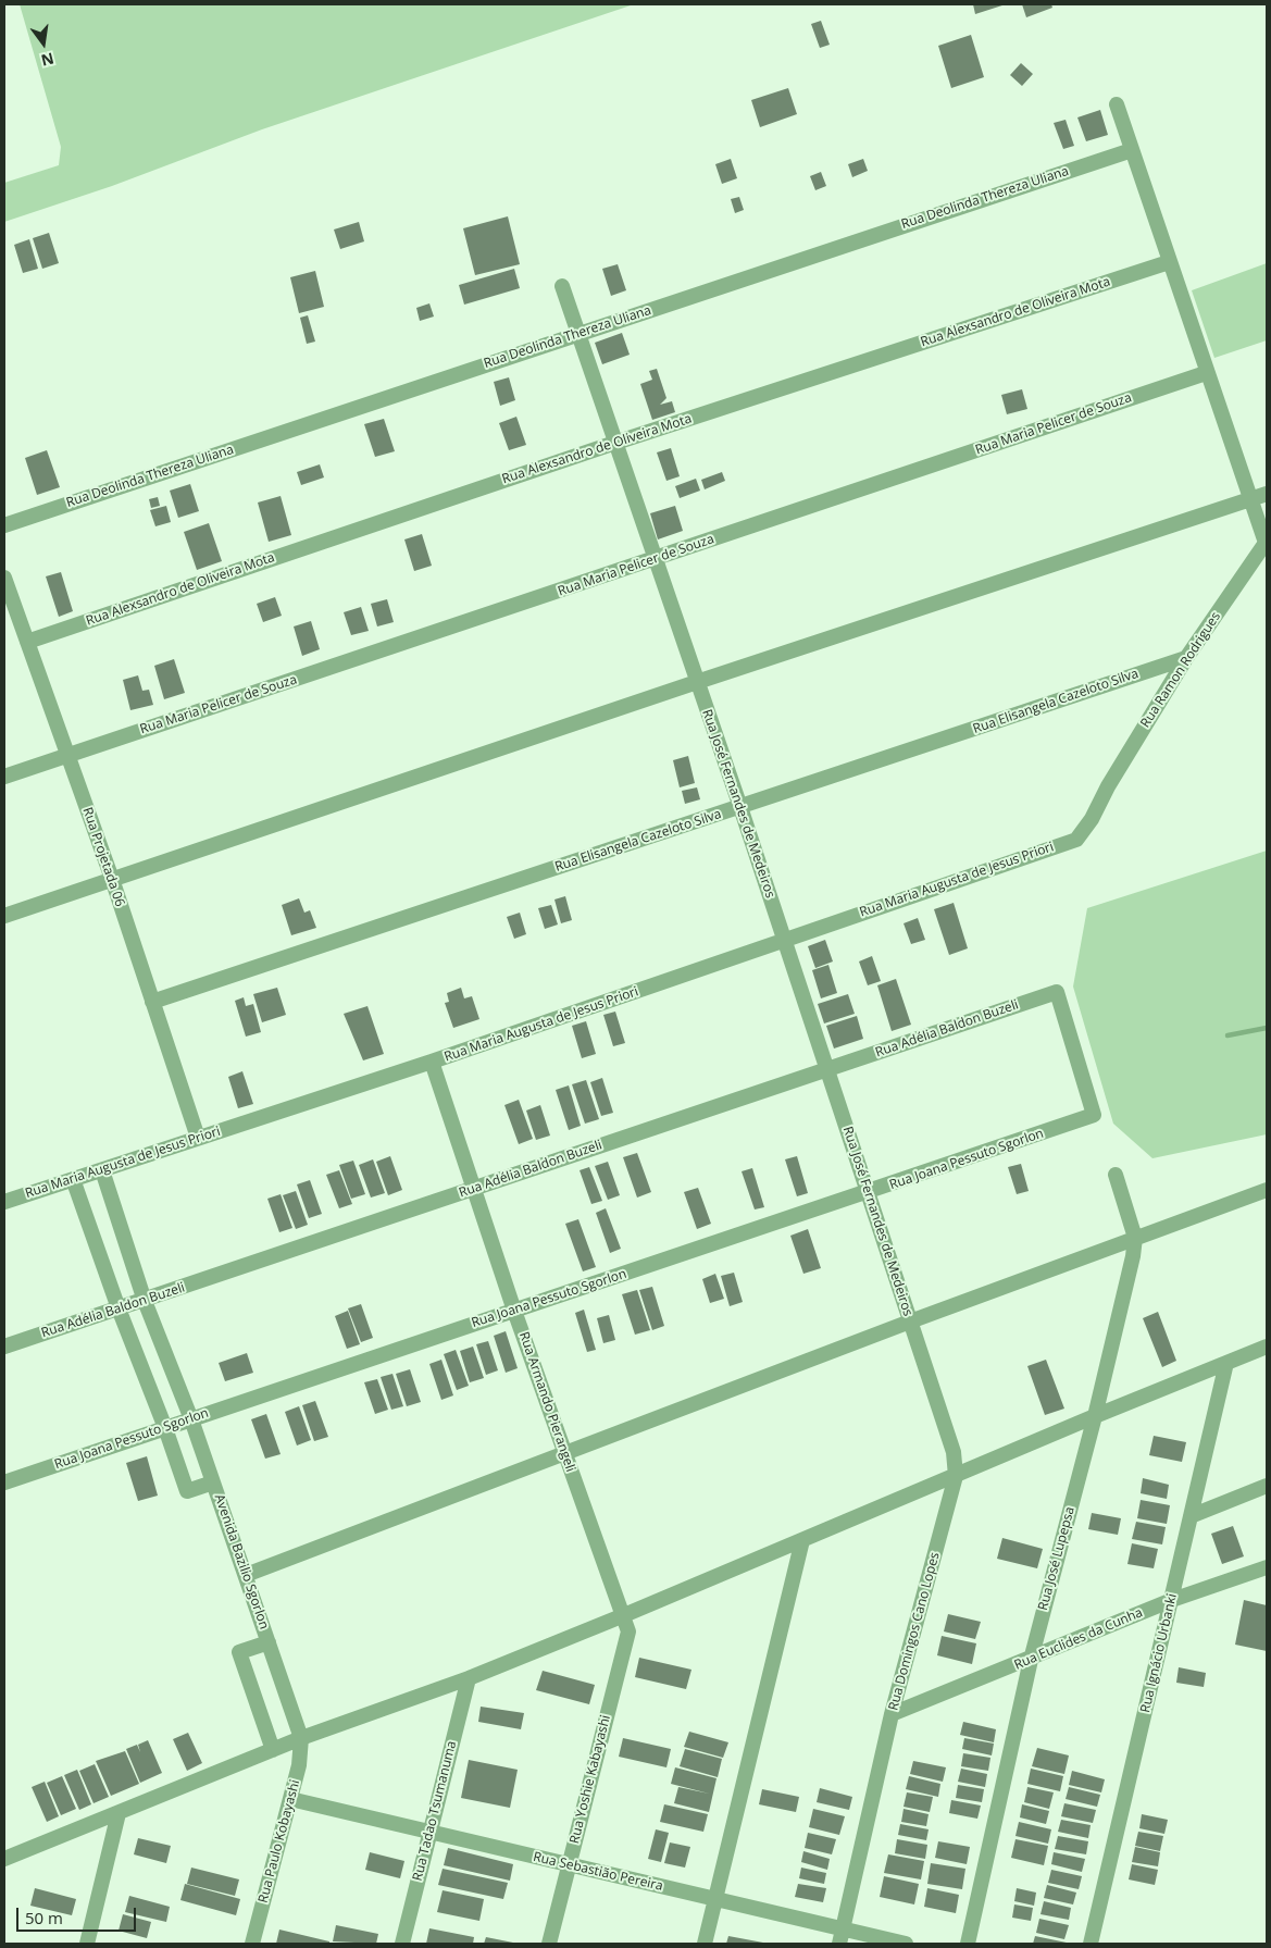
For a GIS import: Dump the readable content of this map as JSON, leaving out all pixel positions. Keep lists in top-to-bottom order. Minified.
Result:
{"streets":{"street":["Rua Deolinda Thereza Uliana","Rua Alexsandro de Oliveira Mota","Rua Maria Pelicer de Souza","Rua Ramon Rodrigues","Rua Elisangela Cazeloto Silva","Rua José Fernandes de Medeiros","Rua Projetada 06","Rua Maria Augusta de Jesus Priori","Rua Adélia Baldon Buzeli","Rua Joana Pessuto Sgorlon","Rua Armando Pierangeli","Rua José Lupepsa","Avenida Bazilio Sgorlon","Rua Domingos Cano Lopes","Rua Euclides da Cunha","Rua Ignácio Urbanki","Rua Yoshie Kabayashi","Rua Tadao Tsumanuma","Rua Paulo Kobayashi","Rua Sebastião Pereira"]},"crossings":[["Rua Deolinda Thereza Uliana","Rua José Fernandes de Medeiros"],["Rua Alexsandro de Oliveira Mota","Rua José Fernandes de Medeiros"],["Rua Alexsandro de Oliveira Mota","Rua Projetada 06"],["Rua Maria Pelicer de Souza","Rua José Fernandes de Medeiros"],["Rua Maria Pelicer de Souza","Rua Projetada 06"],["Rua Ramon Rodrigues","Rua Elisangela Cazeloto Silva"],["Rua Ramon Rodrigues","Rua Maria Augusta de Jesus Priori"],["Rua Elisangela Cazeloto Silva","Rua José Fernandes de Medeiros"],["Rua Elisangela Cazeloto Silva","Rua Projetada 06"],["Rua José Fernandes de Medeiros","Rua Maria Augusta de Jesus Priori"],["Rua José Fernandes de Medeiros","Rua Adélia Baldon Buzeli"],["Rua José Fernandes de Medeiros","Rua Joana Pessuto Sgorlon"],["Rua José Fernandes de Medeiros","Rua Domingos Cano Lopes"],["Rua Projetada 06","Rua Maria Augusta de Jesus Priori"],["Rua Maria Augusta de Jesus Priori","Rua Armando Pierangeli"],["Rua Maria Augusta de Jesus Priori","Avenida Bazilio Sgorlon"],["Rua Adélia Baldon Buzeli","Rua Joana Pessuto Sgorlon"],["Rua Adélia Baldon Buzeli","Rua Armando Pierangeli"],["Rua Adélia Baldon Buzeli","Avenida Bazilio Sgorlon"],["Rua Joana Pessuto Sgorlon","Rua Armando Pierangeli"],["Rua Joana Pessuto Sgorlon","Avenida Bazilio Sgorlon"],["Rua Armando Pierangeli","Rua Yoshie Kabayashi"],["Rua José Lupepsa","Rua Euclides da Cunha"],["Avenida Bazilio Sgorlon","Rua Paulo Kobayashi"],["Rua Domingos Cano Lopes","Rua Euclides da Cunha"],["Rua Domingos Cano Lopes","Rua Sebastião Pereira"],["Rua Euclides da Cunha","Rua Ignácio Urbanki"],["Rua Yoshie Kabayashi","Rua Sebastião Pereira"],["Rua Tadao Tsumanuma","Rua Sebastião Pereira"],["Rua Paulo Kobayashi","Rua Sebastião Pereira"]],"scale_bar":"50 m","north":"bottom"}
